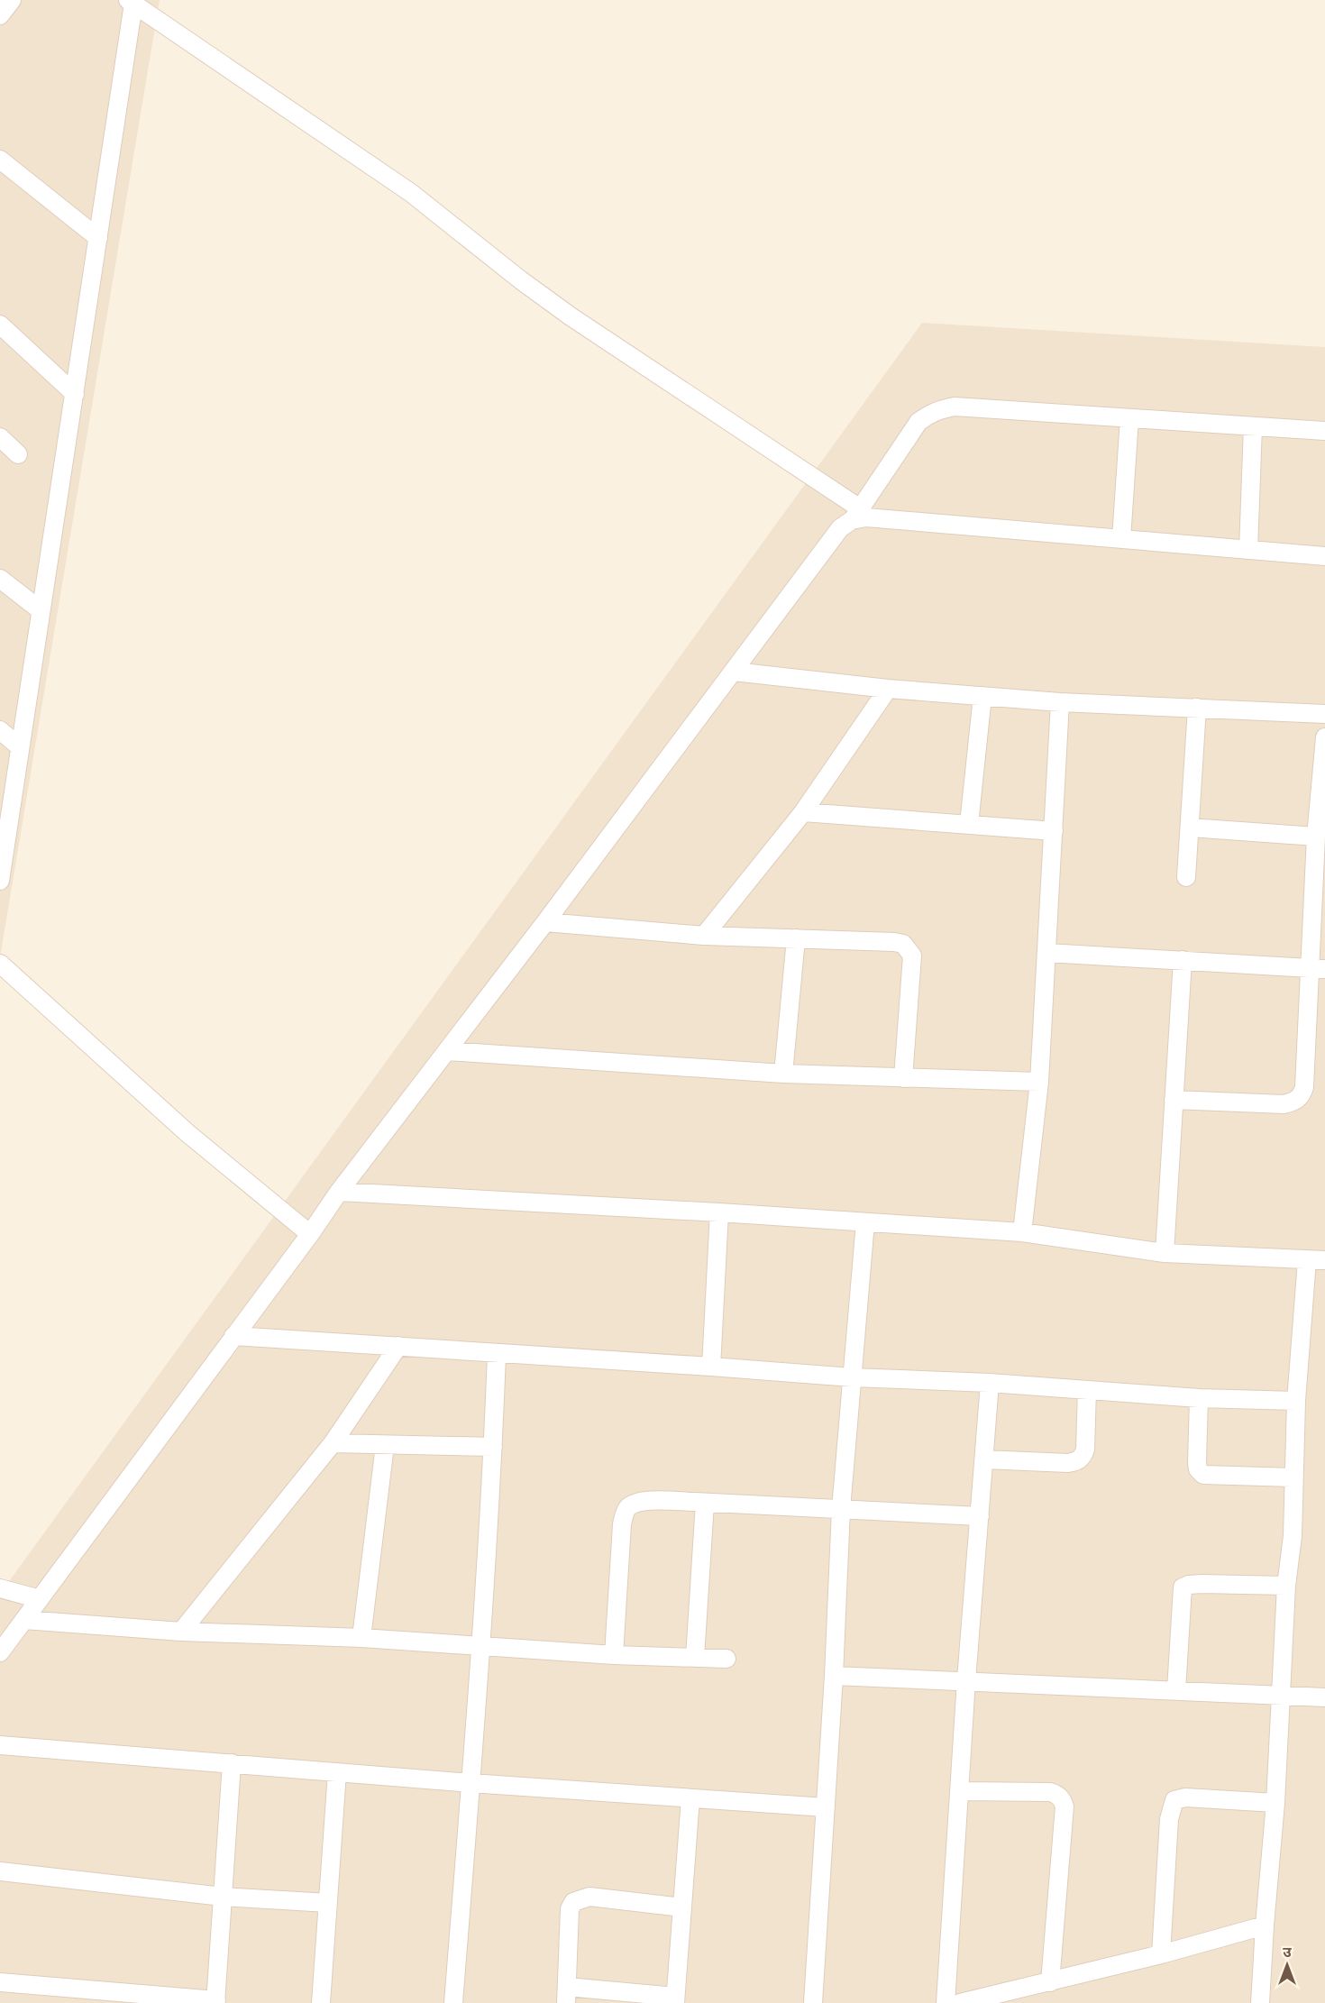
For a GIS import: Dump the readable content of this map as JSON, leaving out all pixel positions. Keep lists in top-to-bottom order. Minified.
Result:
{"north":"top"}
